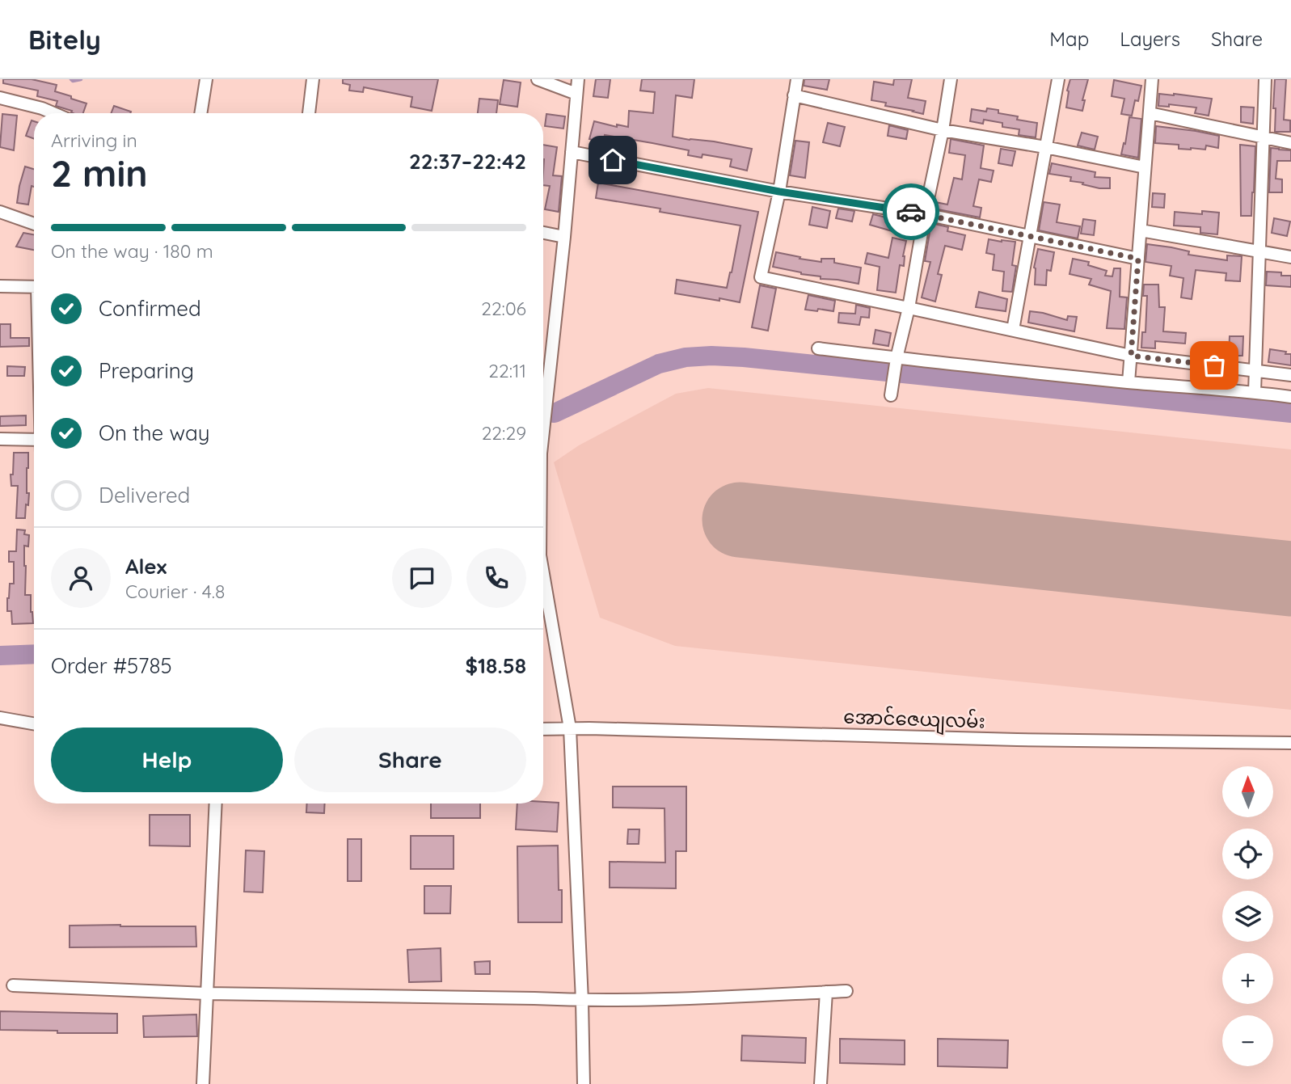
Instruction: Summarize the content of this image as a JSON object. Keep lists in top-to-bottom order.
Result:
{
  "streets": {
    "street": ["အောင်ဇေယျလမ်း"]
  },
  "north": "top",
  "page": {
    "header": "Bitely",
    "nav": ["Map", "Layers", "Share"],
    "heading": ["2 min", "Arriving in", "22:37–22:42"],
    "panel": [
      "Alex",
      "Courier · 4.8",
      "Order #5785",
      "$18.58"
    ],
    "bar": "On the way · 180 m",
    "list": [
      ["Confirmed", "22:06"],
      ["Preparing", "22:11"],
      ["On the way", "22:29"],
      "Delivered"
    ],
    "buttons": ["Help", "Share"],
    "map_buttons": ["+", "−"]
  }
}
